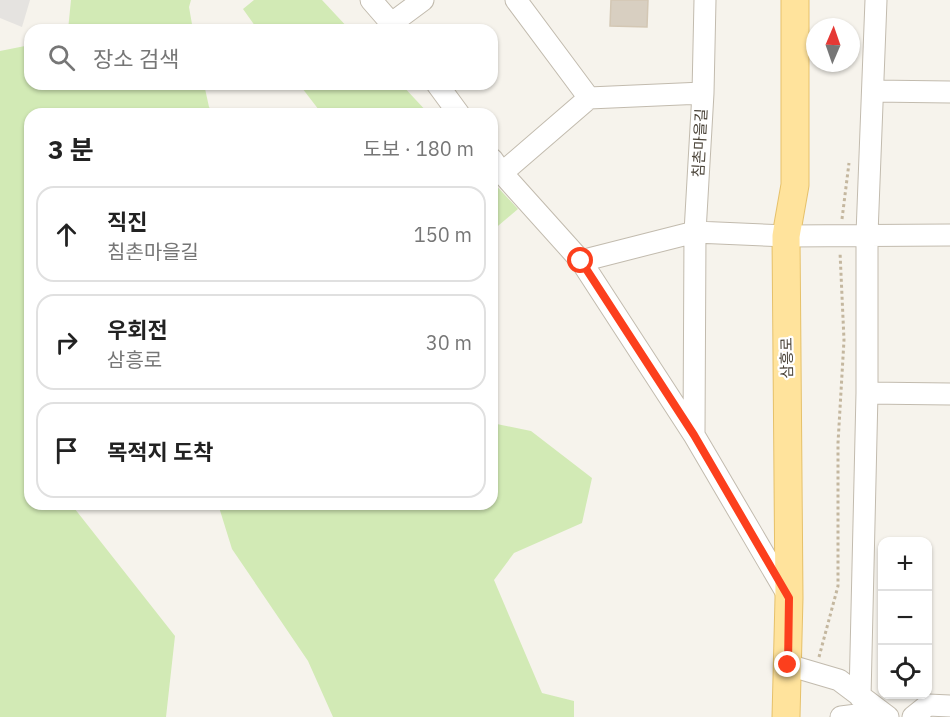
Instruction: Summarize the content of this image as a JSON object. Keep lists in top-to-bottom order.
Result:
{
  "streets": {
    "main road": ["삼흥로"],
    "street": ["침촌마을길"]
  },
  "north": "top",
  "page": {
    "search": "장소 검색",
    "heading": ["3 분", "도보 · 180 m"],
    "list": [
      ["직진", "침촌마을길", "150 m"],
      ["우회전", "삼흥로", "30 m"],
      "목적지 도착"
    ],
    "map_buttons": ["+", "−"]
  }
}
